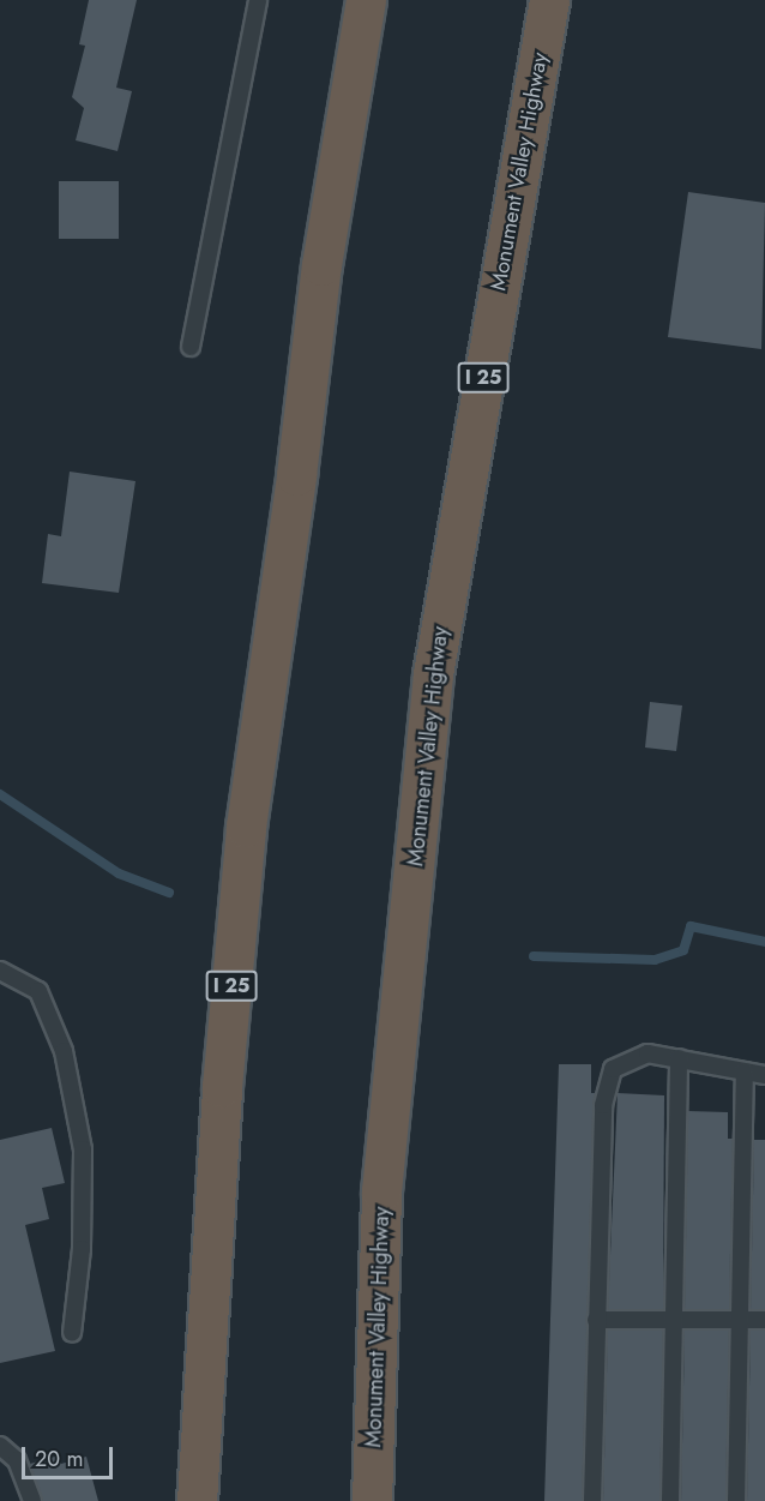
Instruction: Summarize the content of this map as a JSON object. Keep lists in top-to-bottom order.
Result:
{
  "streets": {
    "highway": ["Monument Valley Highway", "I 25"]
  },
  "scale_bar": "20 m"
}
